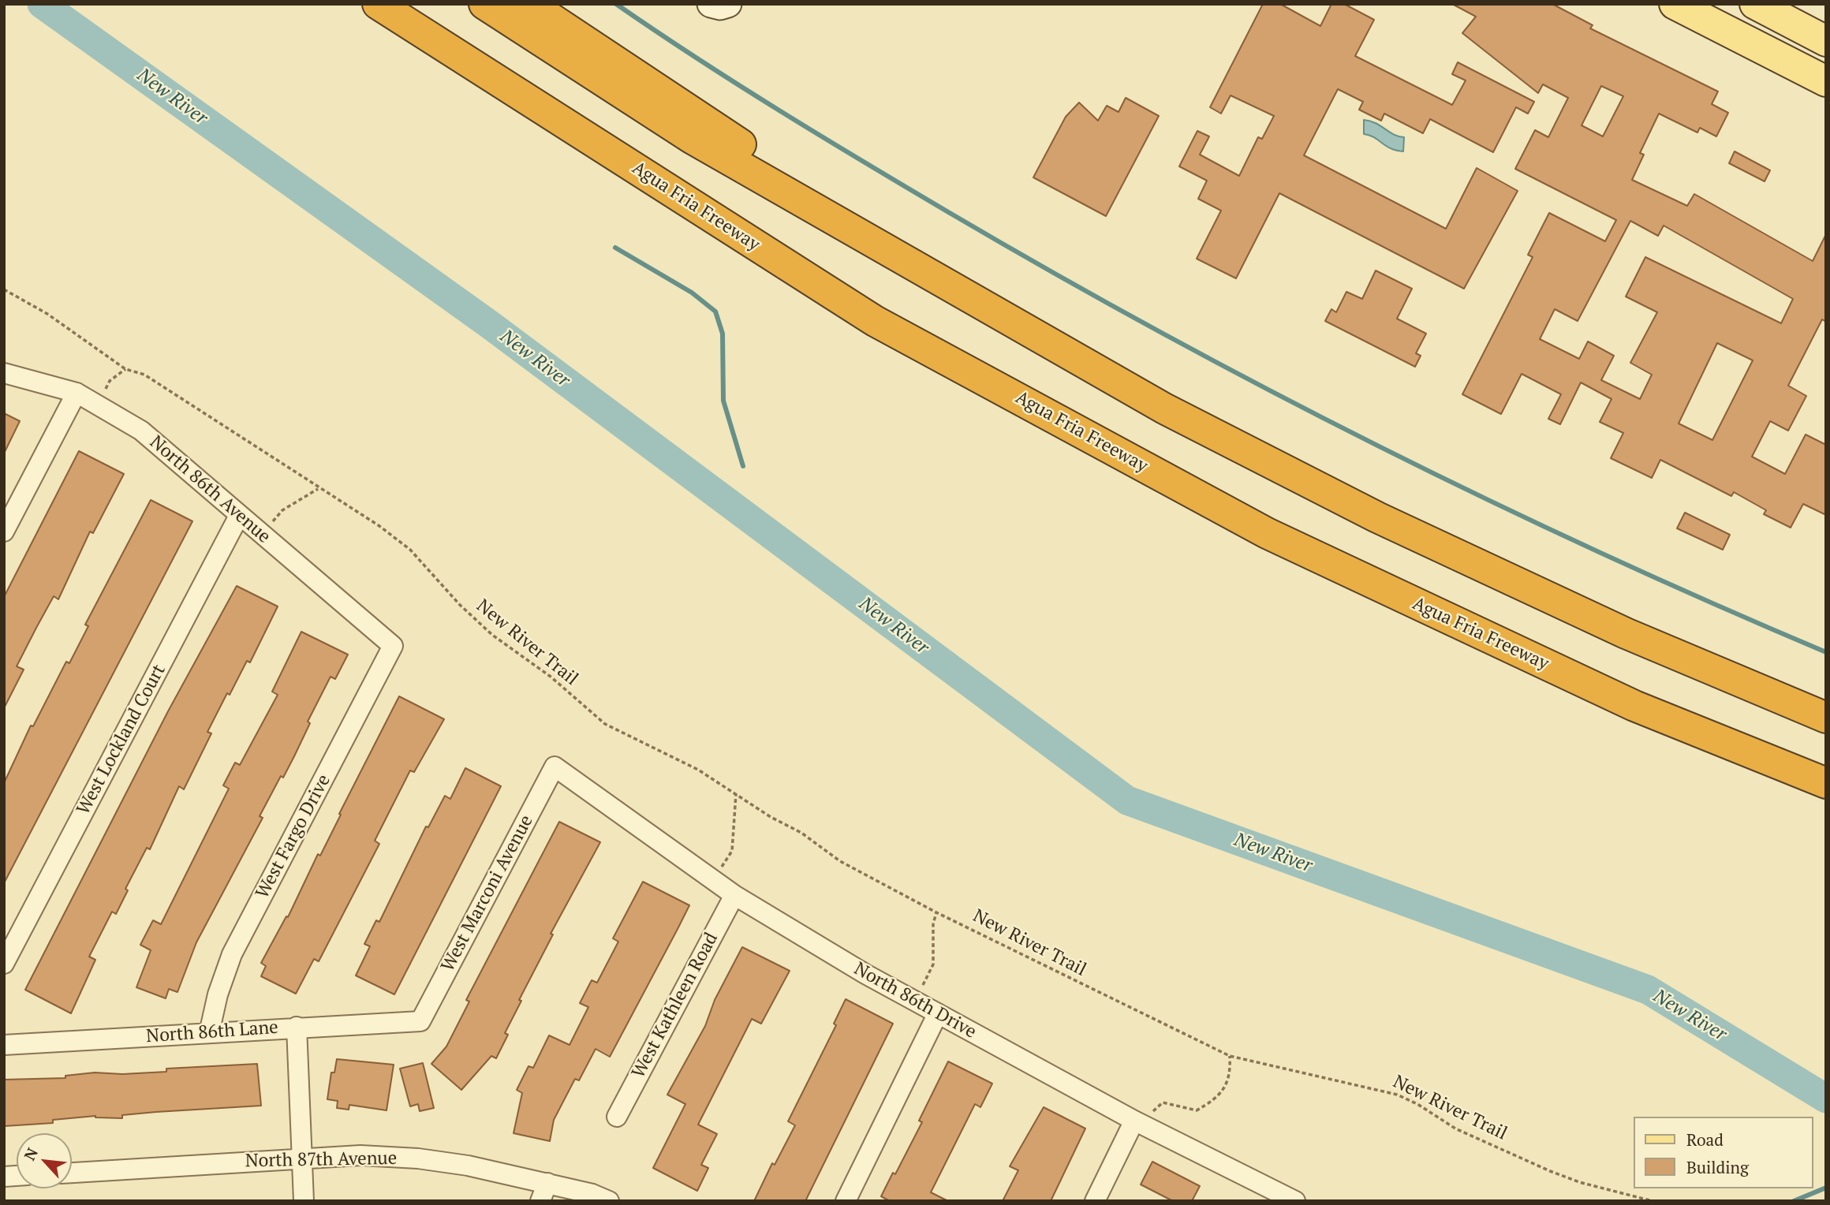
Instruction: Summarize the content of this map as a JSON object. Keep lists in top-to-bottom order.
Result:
{
  "streets": {
    "highway": ["Agua Fria Freeway"],
    "street": [
      "North 86th Avenue",
      "West Lockland Court",
      "West Fargo Drive",
      "West Marconi Avenue",
      "North 86th Drive",
      "West Kathleen Road",
      "North 86th Lane",
      "North 87th Avenue"
    ],
    "path": ["New River Trail"]
  },
  "crossings": [
    ["North 86th Avenue", "West Lockland Court"],
    ["North 86th Avenue", "West Fargo Drive"],
    ["West Fargo Drive", "North 86th Lane"],
    ["West Marconi Avenue", "North 86th Drive"],
    ["West Marconi Avenue", "North 86th Lane"],
    ["North 86th Drive", "West Kathleen Road"]
  ],
  "water": ["New River"],
  "legend": ["Road", "Building"],
  "north": "top left"
}
